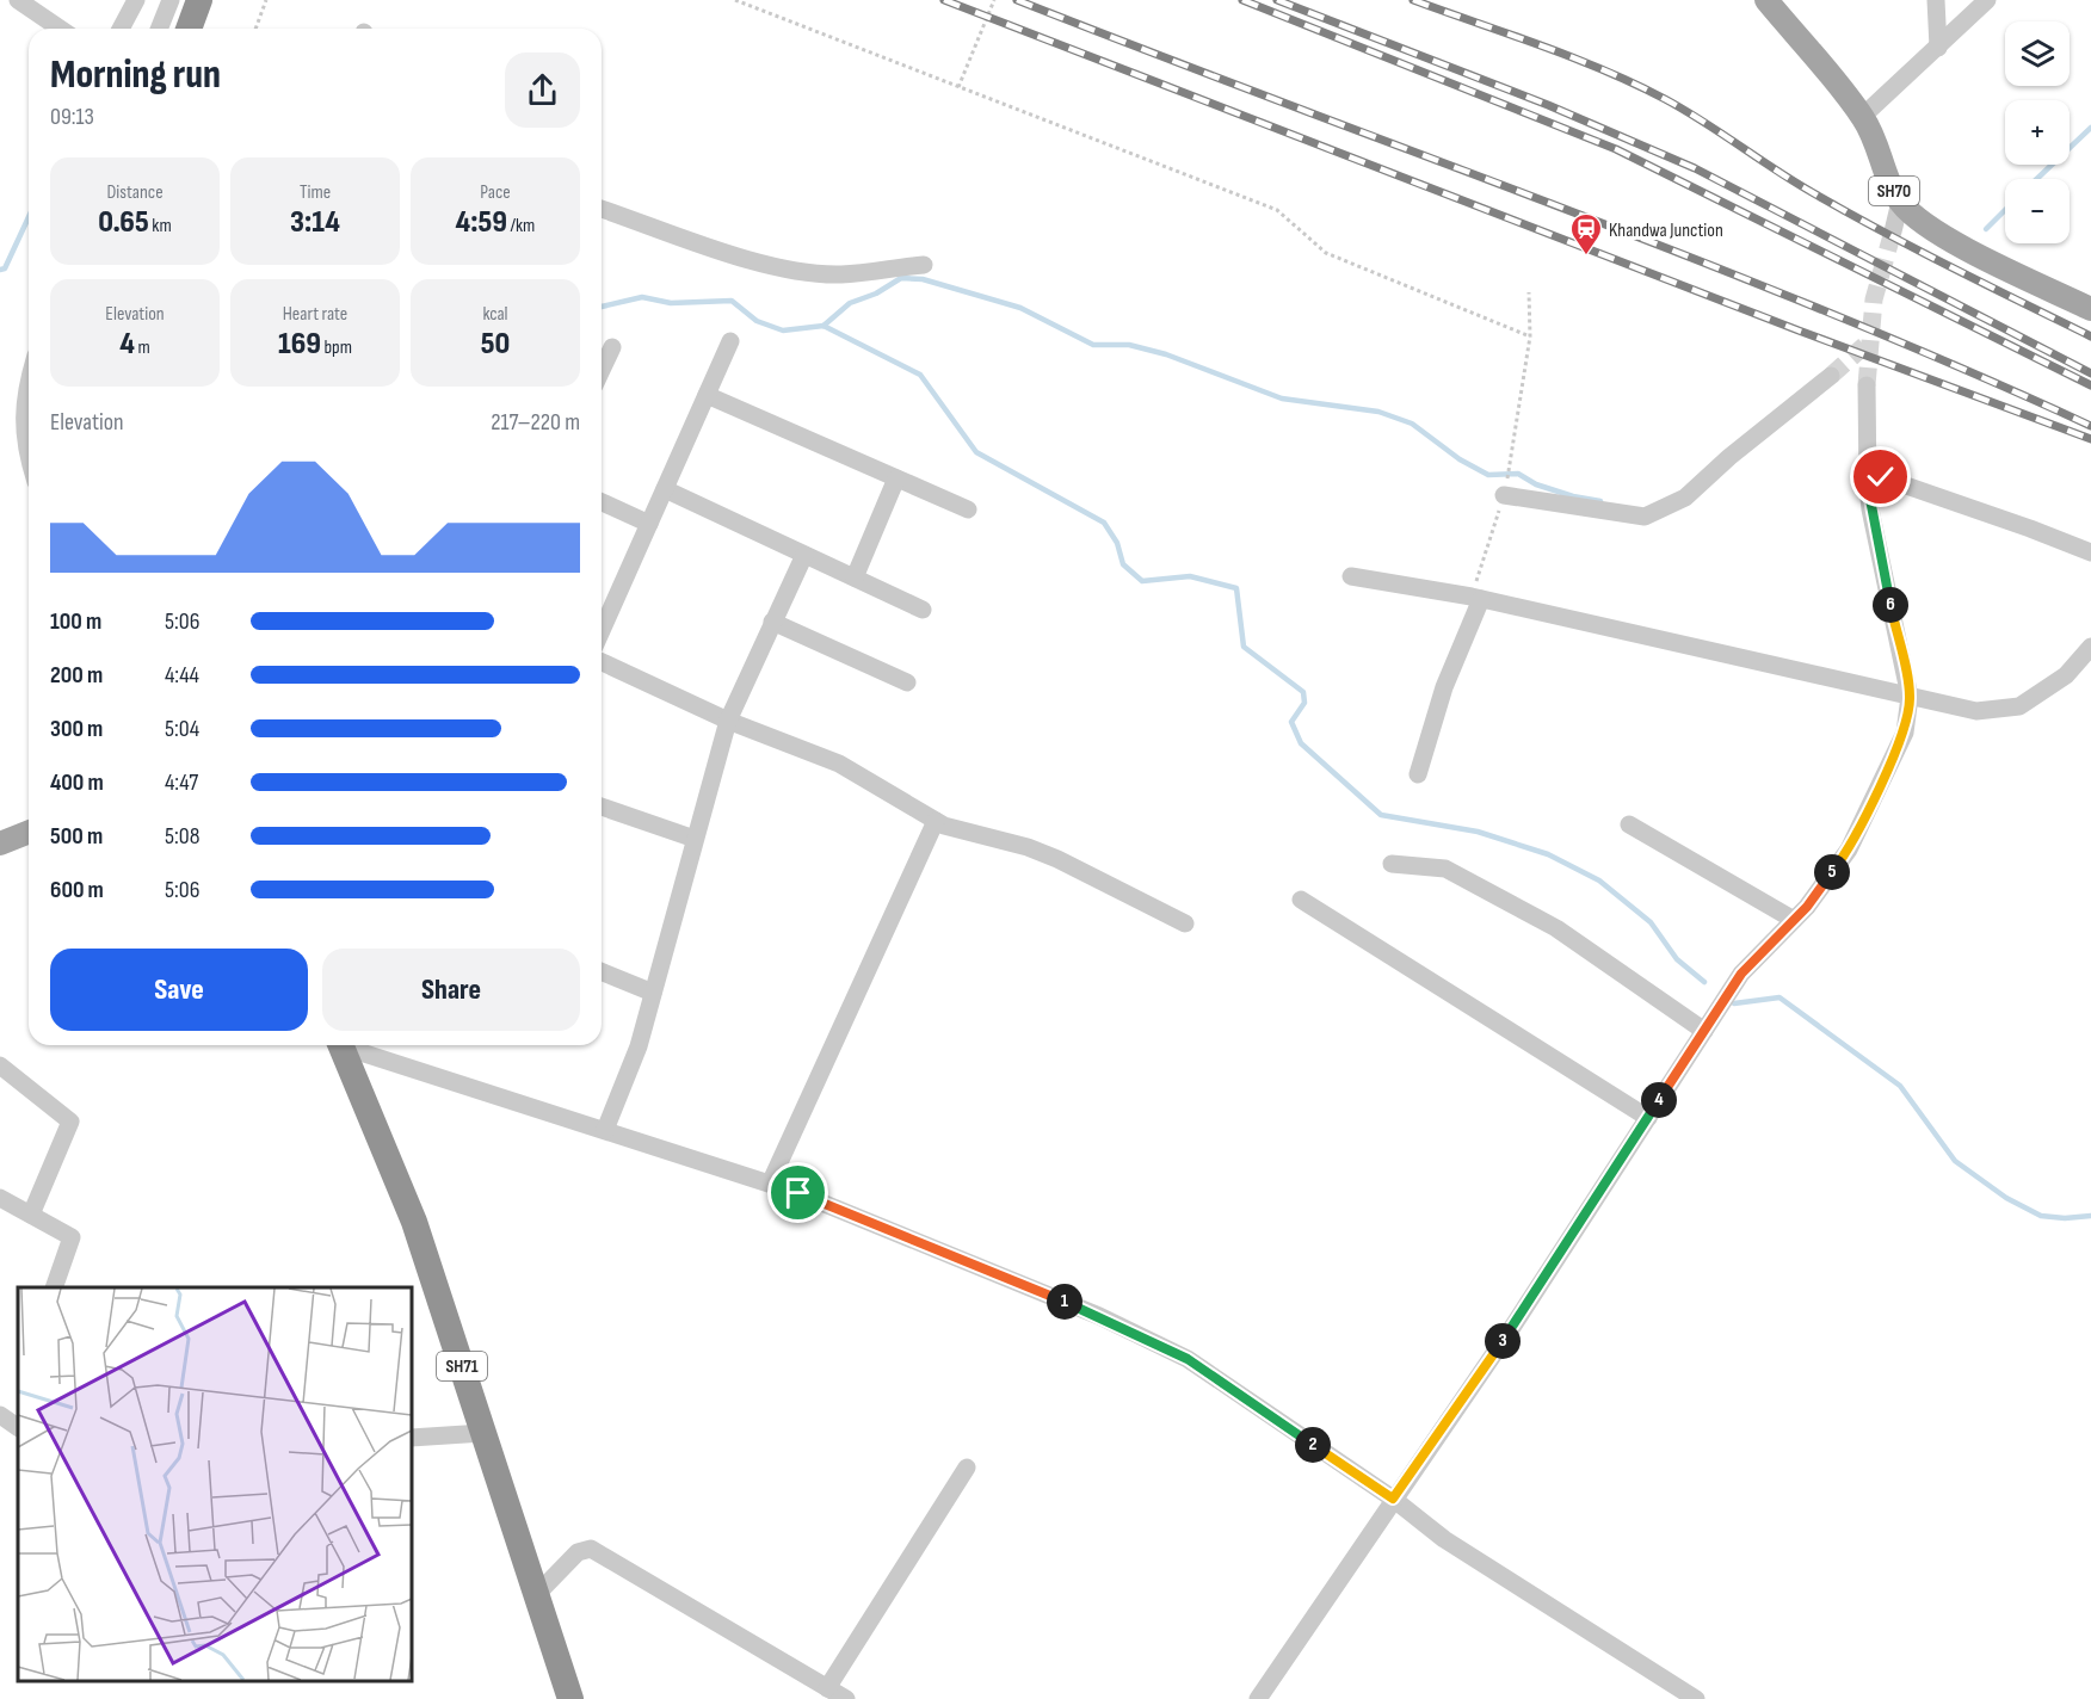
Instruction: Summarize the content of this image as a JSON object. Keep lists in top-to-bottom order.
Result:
{
  "streets": {
    "highway": ["SH71"],
    "main road": ["SH70"]
  },
  "places": {
    "station": ["Khandwa Junction"]
  },
  "page": {
    "map_buttons": ["+", "−"],
    "heading": ["Morning run", "09:13"],
    "stats": [
      ["Distance", "0.65 km"],
      ["Time", "3:14"],
      ["Pace", "4:59 /km"],
      ["Elevation", "4 m"],
      ["Heart rate", "169 bpm"],
      ["kcal", "50"]
    ],
    "chart": ["Elevation", "217–220 m"],
    "pins": [
      "6",
      "5",
      "4",
      "1",
      "3",
      "2"
    ],
    "list": [
      {
        "name": "100 m",
        "note": "5:06"
      },
      {
        "name": "200 m",
        "note": "4:44"
      },
      {
        "name": "300 m",
        "note": "5:04"
      },
      {
        "name": "400 m",
        "note": "4:47"
      },
      {
        "name": "500 m",
        "note": "5:08"
      },
      {
        "name": "600 m",
        "note": "5:06"
      }
    ],
    "buttons": ["Save", "Share"]
  }
}
